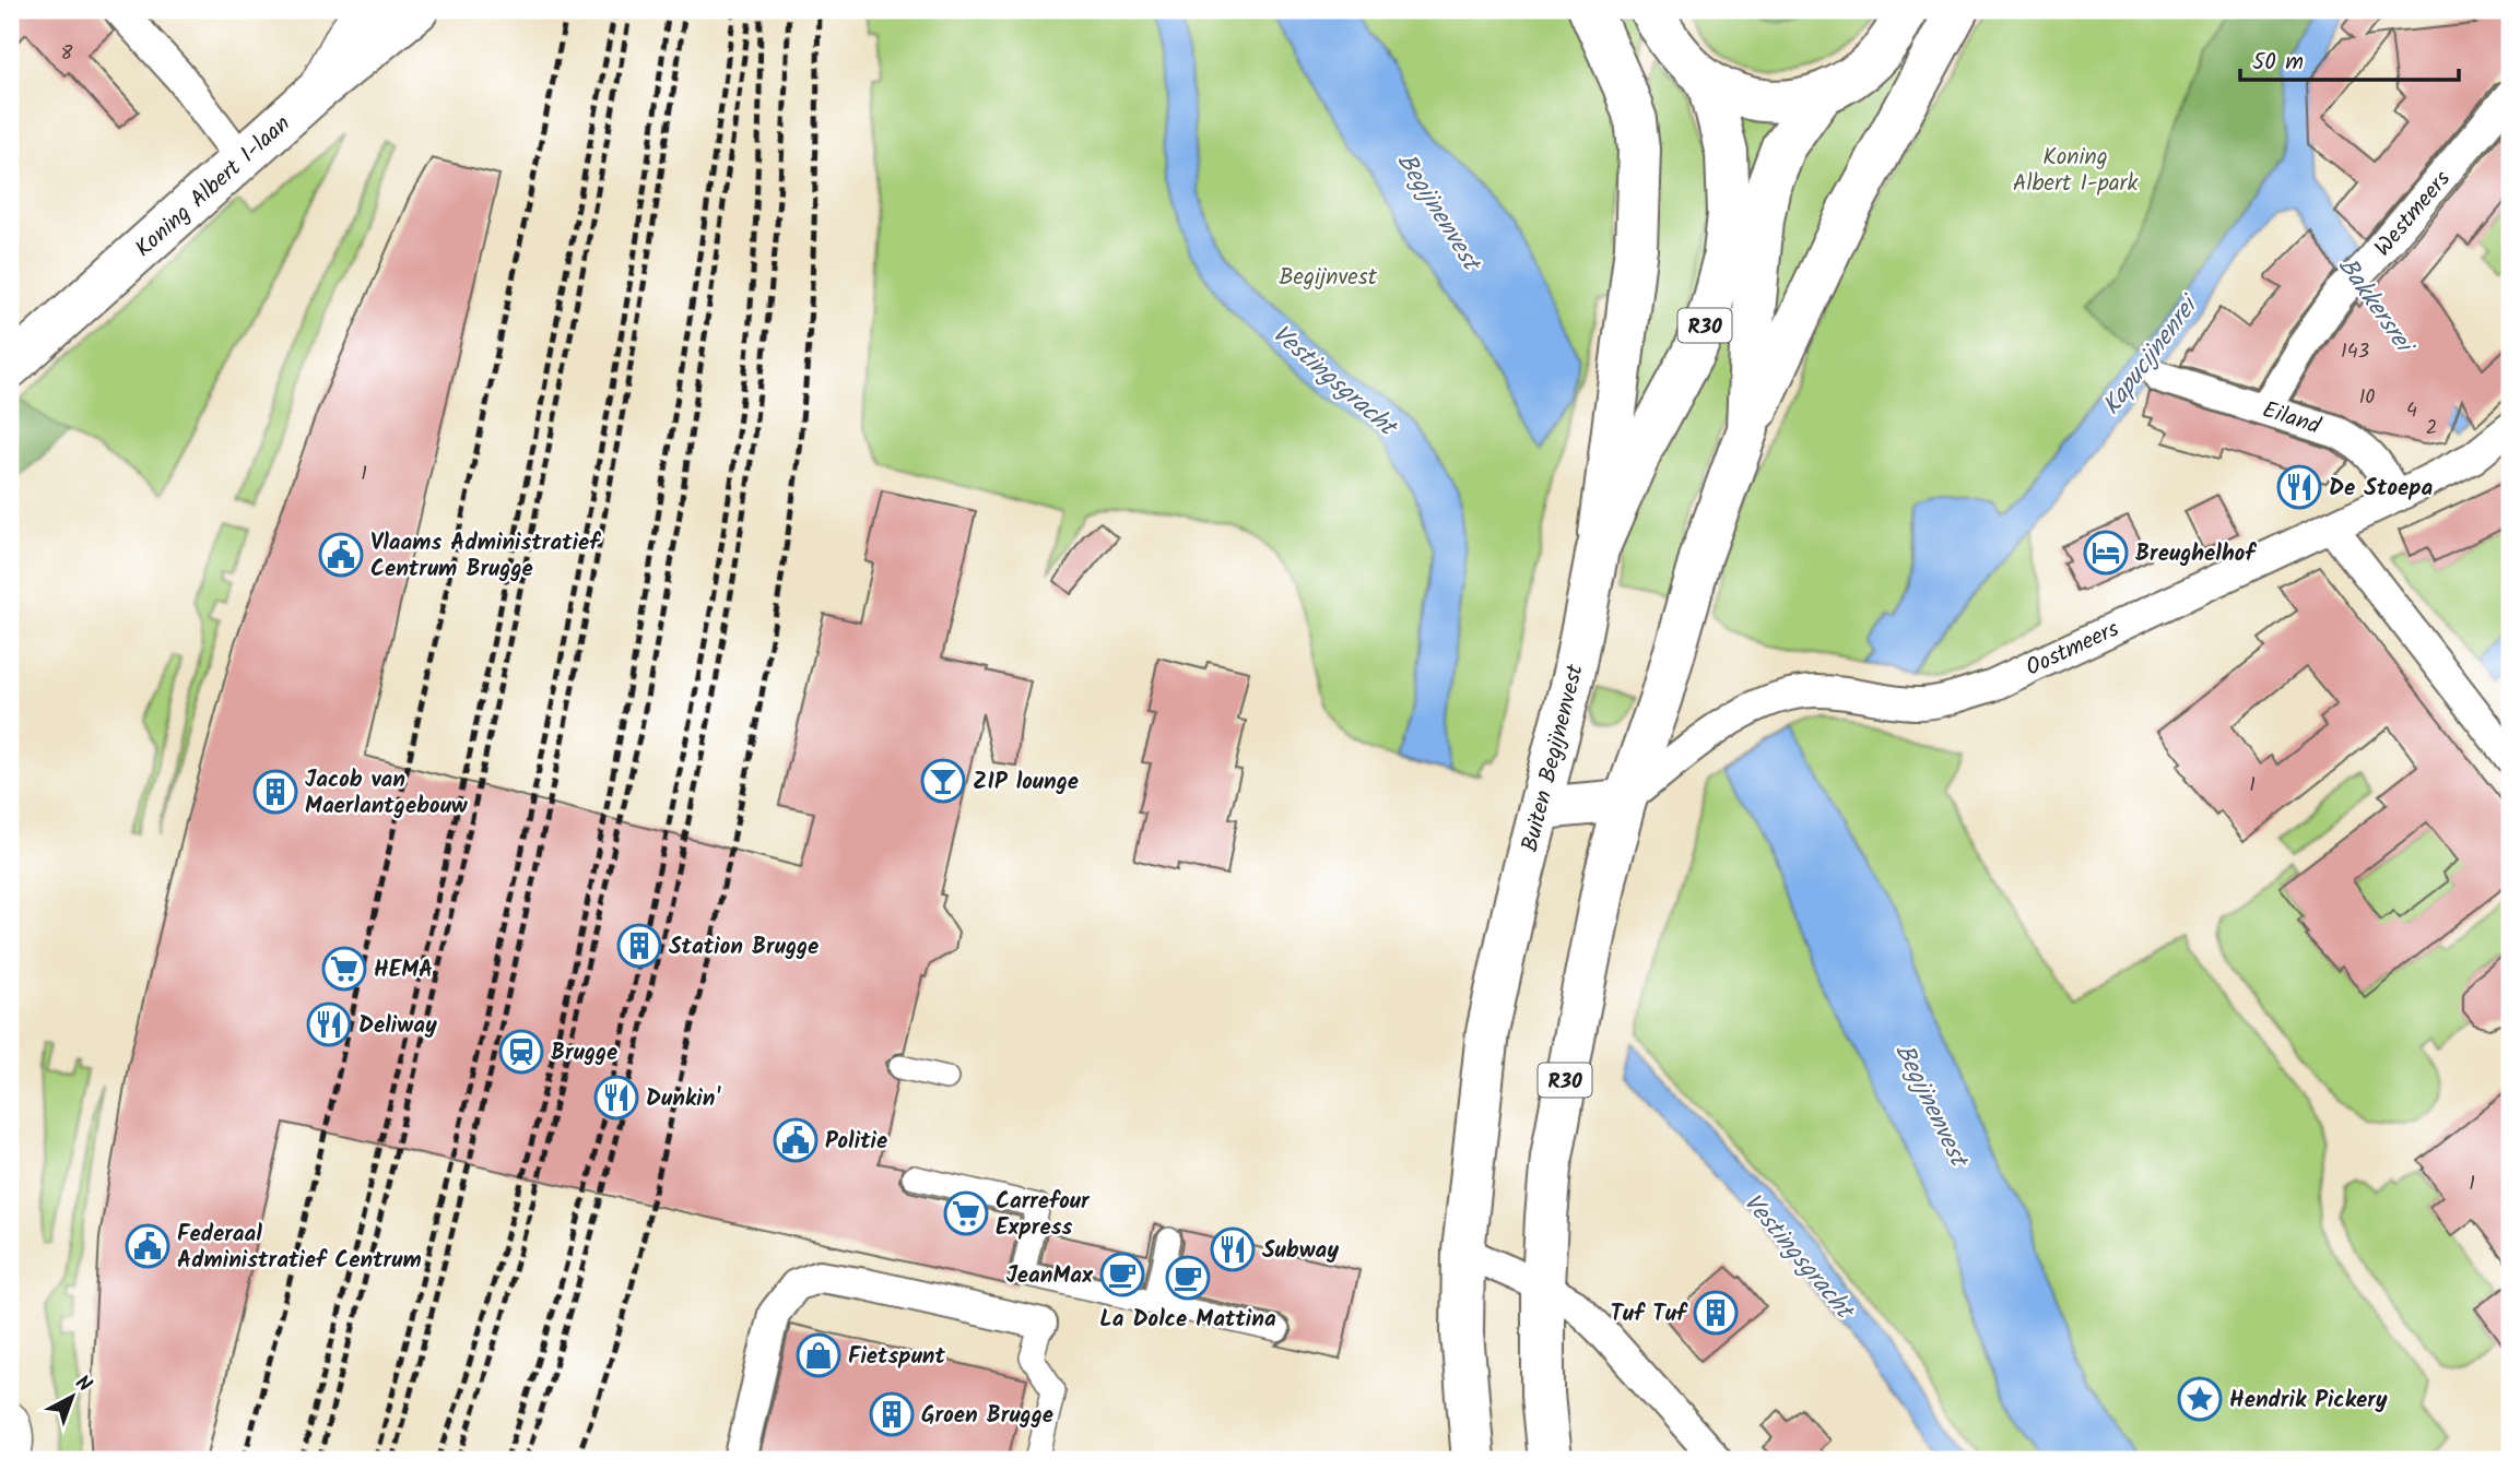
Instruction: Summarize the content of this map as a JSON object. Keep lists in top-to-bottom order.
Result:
{
  "streets": {
    "main road": ["Koning Albert I-laan", "R30", "Buiten Begijnenvest"],
    "street": ["Westmeers", "Eiland", "Oostmeers"]
  },
  "crossings": [
    ["Westmeers", "Eiland"],
    ["R30", "Oostmeers"],
    ["R30", "Buiten Begijnenvest"],
    ["Eiland", "Oostmeers"]
  ],
  "water": [
    "Begijnenvest",
    "Bakkersrei",
    "Kapucijnenrei",
    "Vestingsgracht"
  ],
  "parks": ["Koning Albert I-park", "Begijnvest"],
  "places": {
    "restaurant": [
      "De Stoepa",
      "Deliway",
      "Dunkin'",
      "Subway"
    ],
    "hotel": ["Breughelhof"],
    "public building": ["Vlaams Administratief Centrum Brugge", "Politie", "Federaal Administratief Centrum"],
    "bar": ["ZIP lounge"],
    "building": [
      "Jacob van Maerlantgebouw",
      "Station Brugge",
      "Tuf Tuf",
      "Groen Brugge"
    ],
    "supermarket": ["HEMA", "Carrefour Express"],
    "station": ["Brugge"],
    "cafe": ["JeanMax", "La Dolce Mattina"],
    "shop": ["Fietspunt"],
    "place": ["Hendrik Pickery"]
  },
  "house_numbers": [
    "8",
    "143",
    "10",
    "4",
    "2",
    "1",
    "1",
    "1"
  ],
  "scale_bar": "50 m",
  "north": "top right"
}
